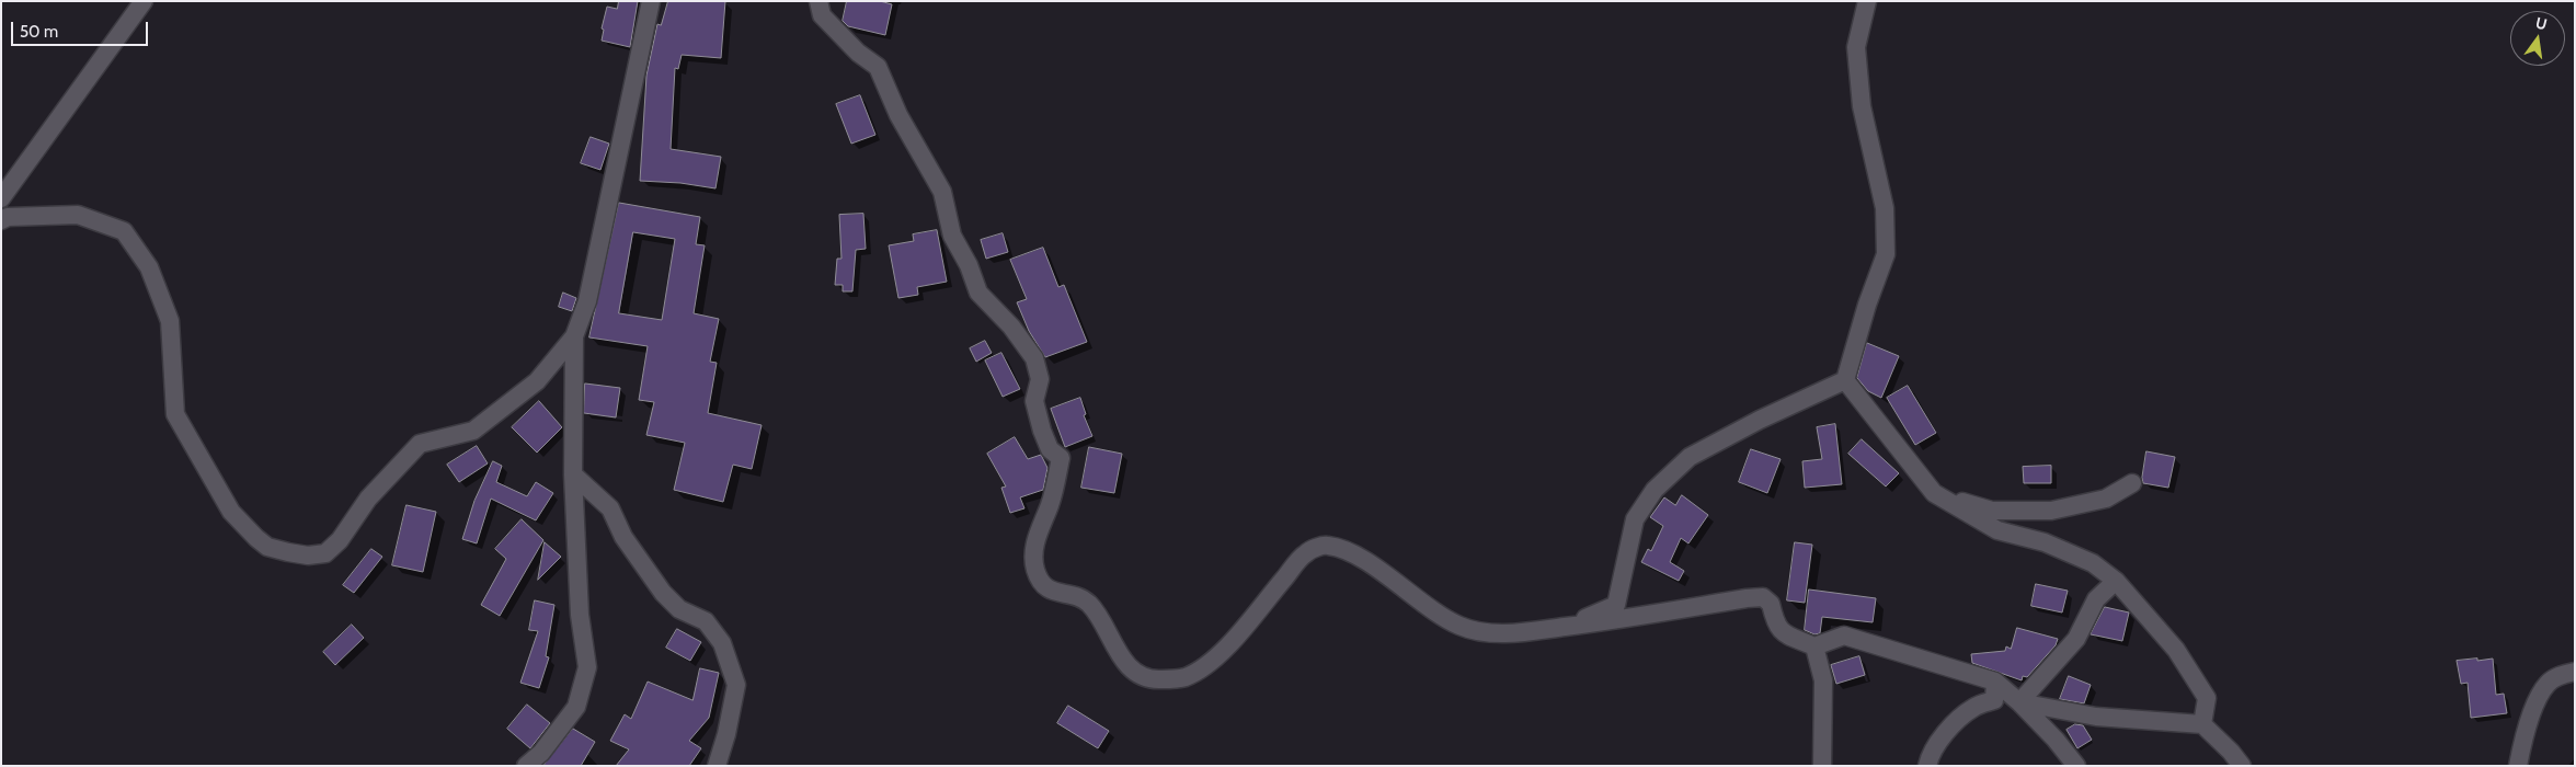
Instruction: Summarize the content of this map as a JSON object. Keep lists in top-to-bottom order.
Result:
{
  "scale_bar": "50 m",
  "north": "top"
}
